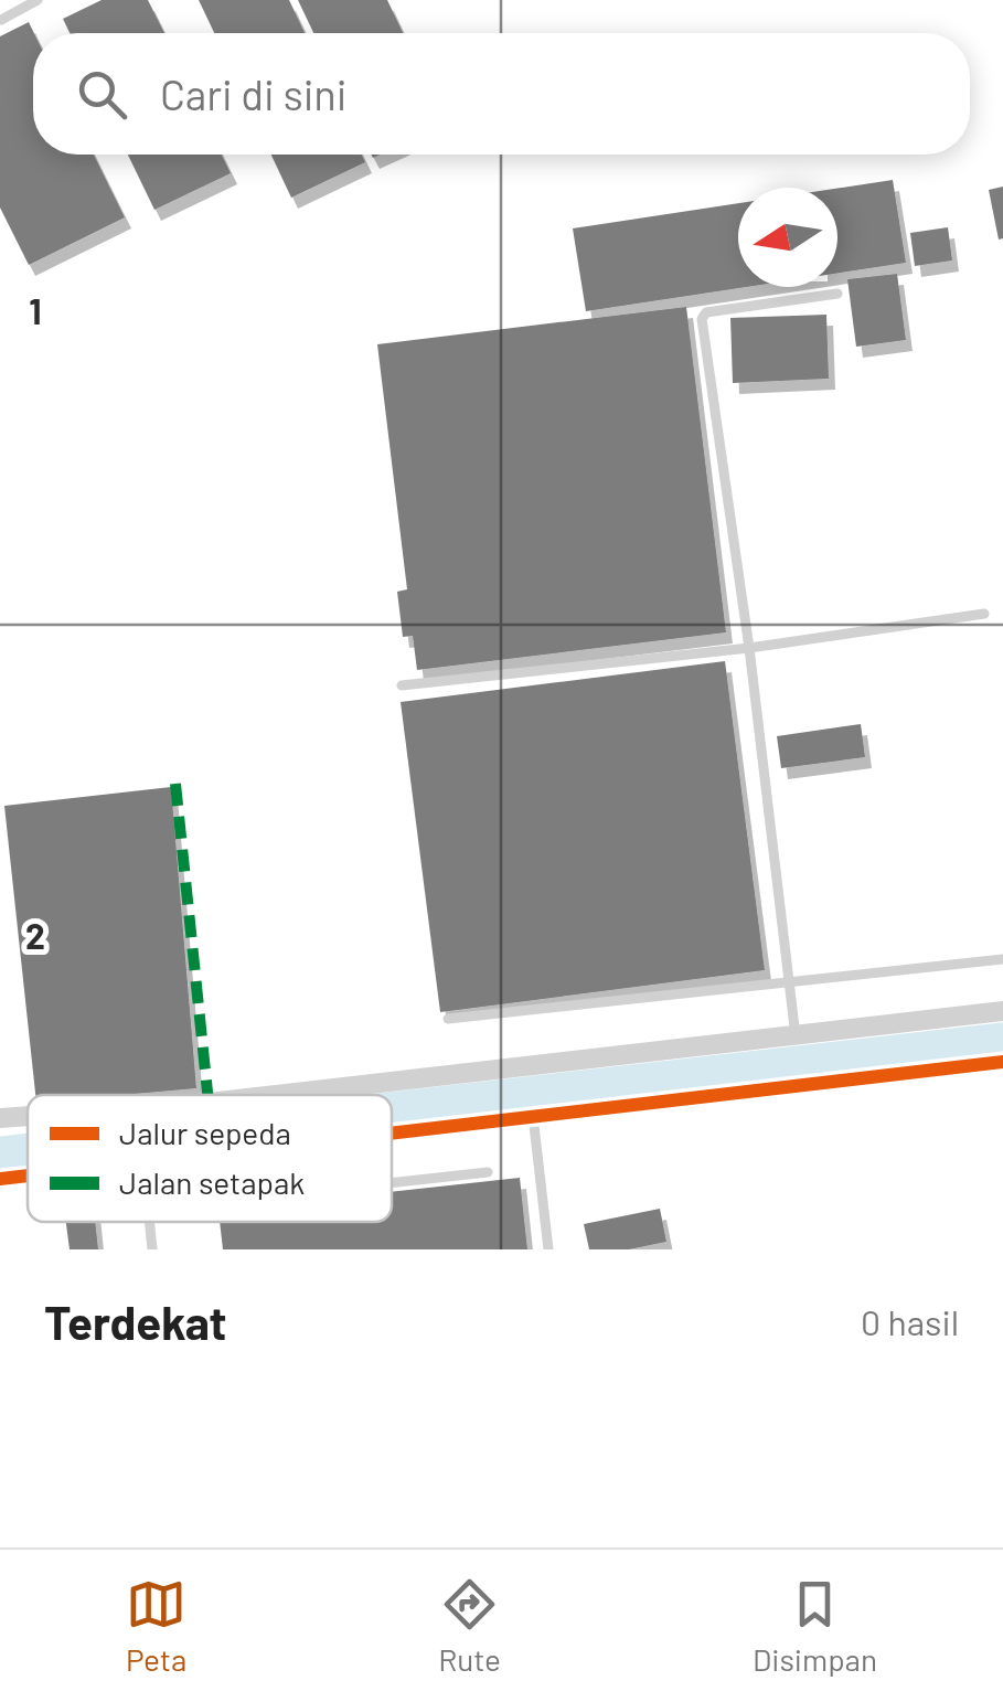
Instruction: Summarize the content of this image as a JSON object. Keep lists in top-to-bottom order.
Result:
{
  "legend": ["Jalur sepeda", "Jalan setapak"],
  "north": "left",
  "page": {
    "search": "Cari di sini",
    "heading": ["Terdekat", "0 hasil"],
    "nav": ["Peta", "Rute", "Disimpan"]
  },
  "grid": {
    "rows": ["1", "2"]
  }
}
